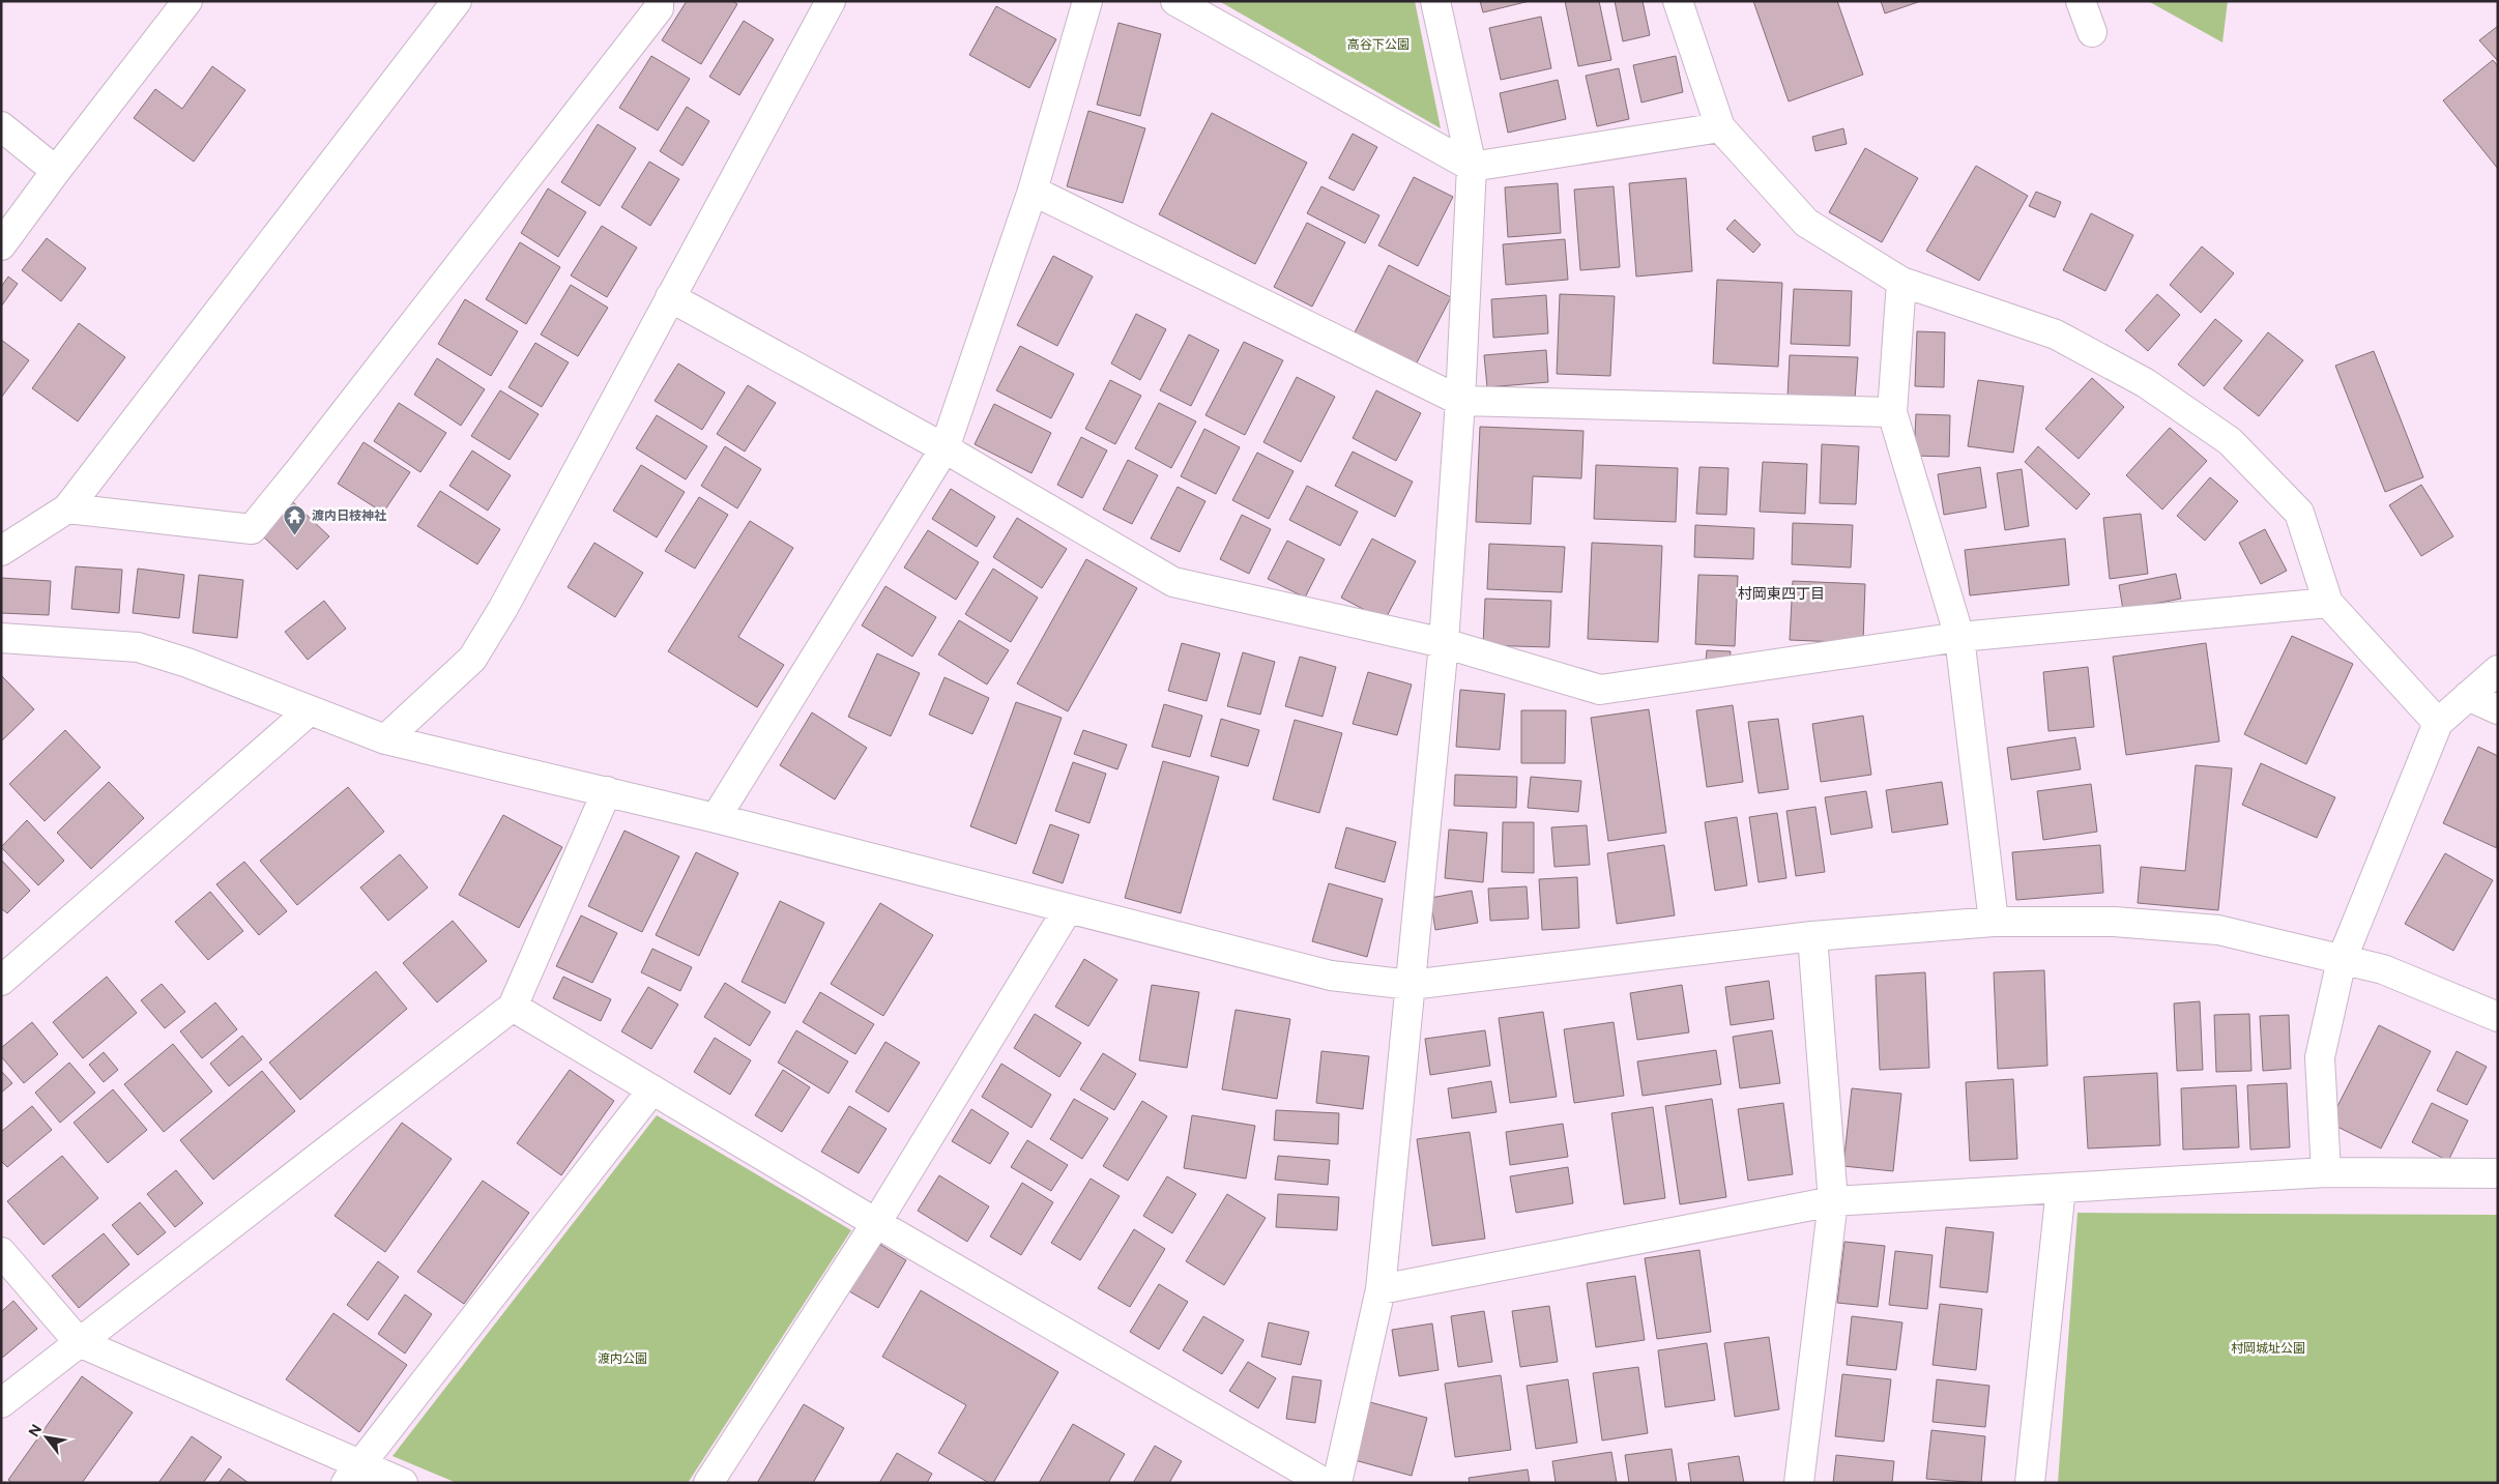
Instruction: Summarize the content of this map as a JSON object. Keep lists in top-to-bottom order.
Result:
{
  "districts": ["村岡東四丁目"],
  "parks": ["高谷下公園", "村岡城址公園", "渡内公園"],
  "places": {
    "temple": ["渡内日枝神社"]
  },
  "north": "top left"
}
